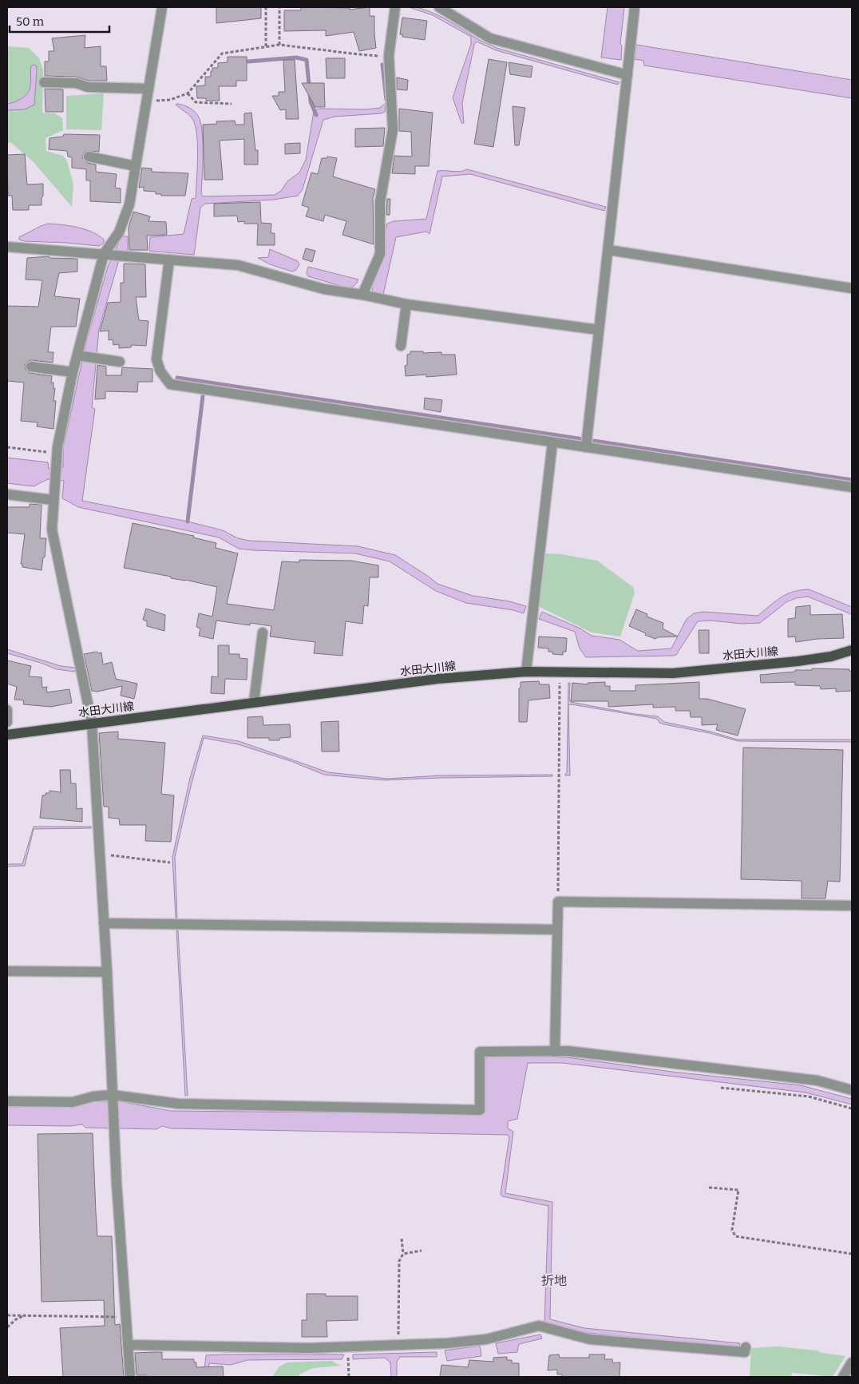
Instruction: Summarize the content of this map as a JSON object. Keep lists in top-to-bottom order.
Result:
{
  "streets": {
    "main road": ["水田大川線"]
  },
  "districts": ["折地"],
  "scale_bar": "50 m"
}
